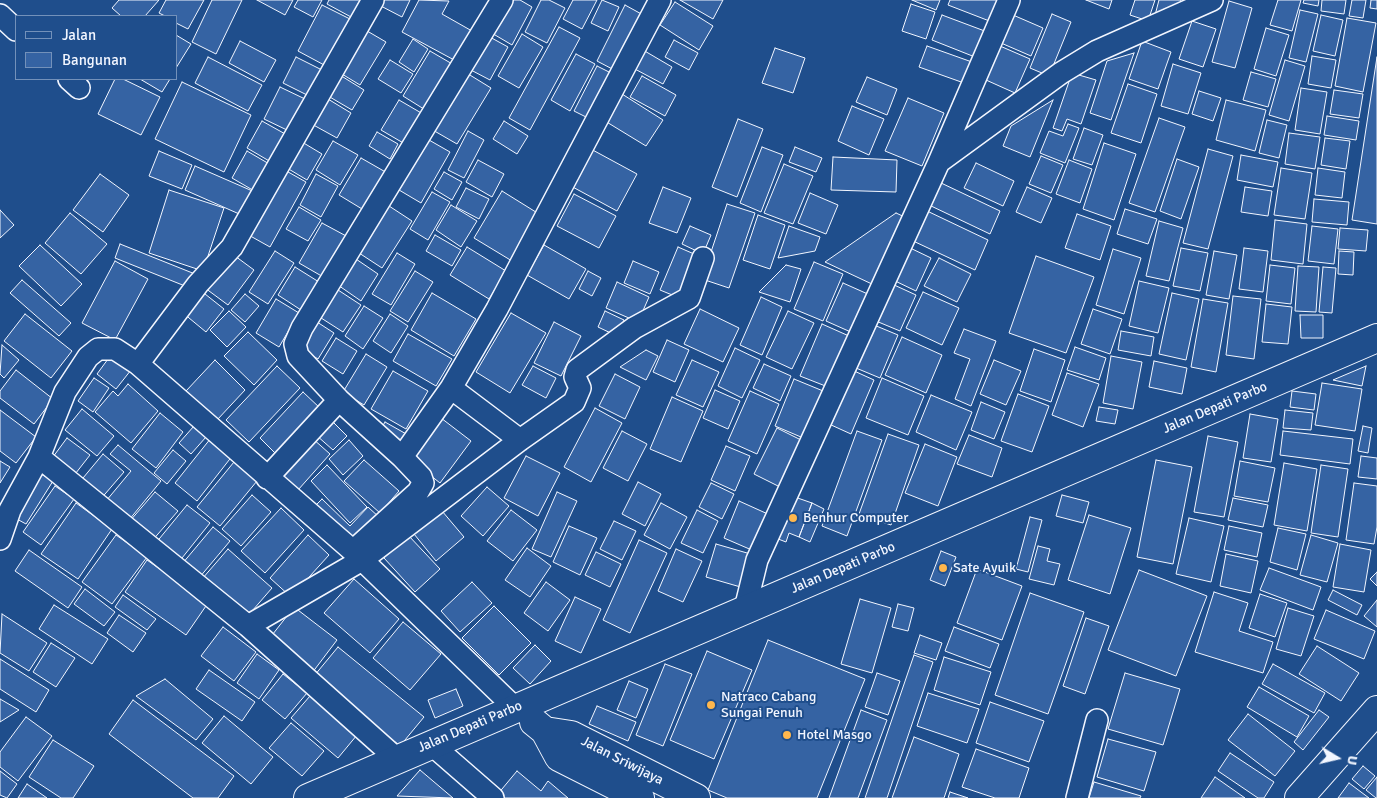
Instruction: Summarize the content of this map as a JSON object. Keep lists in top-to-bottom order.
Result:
{
  "streets": {
    "main road": ["Jalan Depati Parbo", "Jalan Sriwijaya"]
  },
  "crossings": [
    ["Jalan Depati Parbo", "Jalan Sriwijaya"]
  ],
  "places": [
    "Benhur Computer",
    "Sate Ayuik",
    "Natraco Cabang Sungai Penuh",
    "Hotel Masgo"
  ],
  "legend": ["Jalan", "Bangunan"],
  "north": "right"
}
